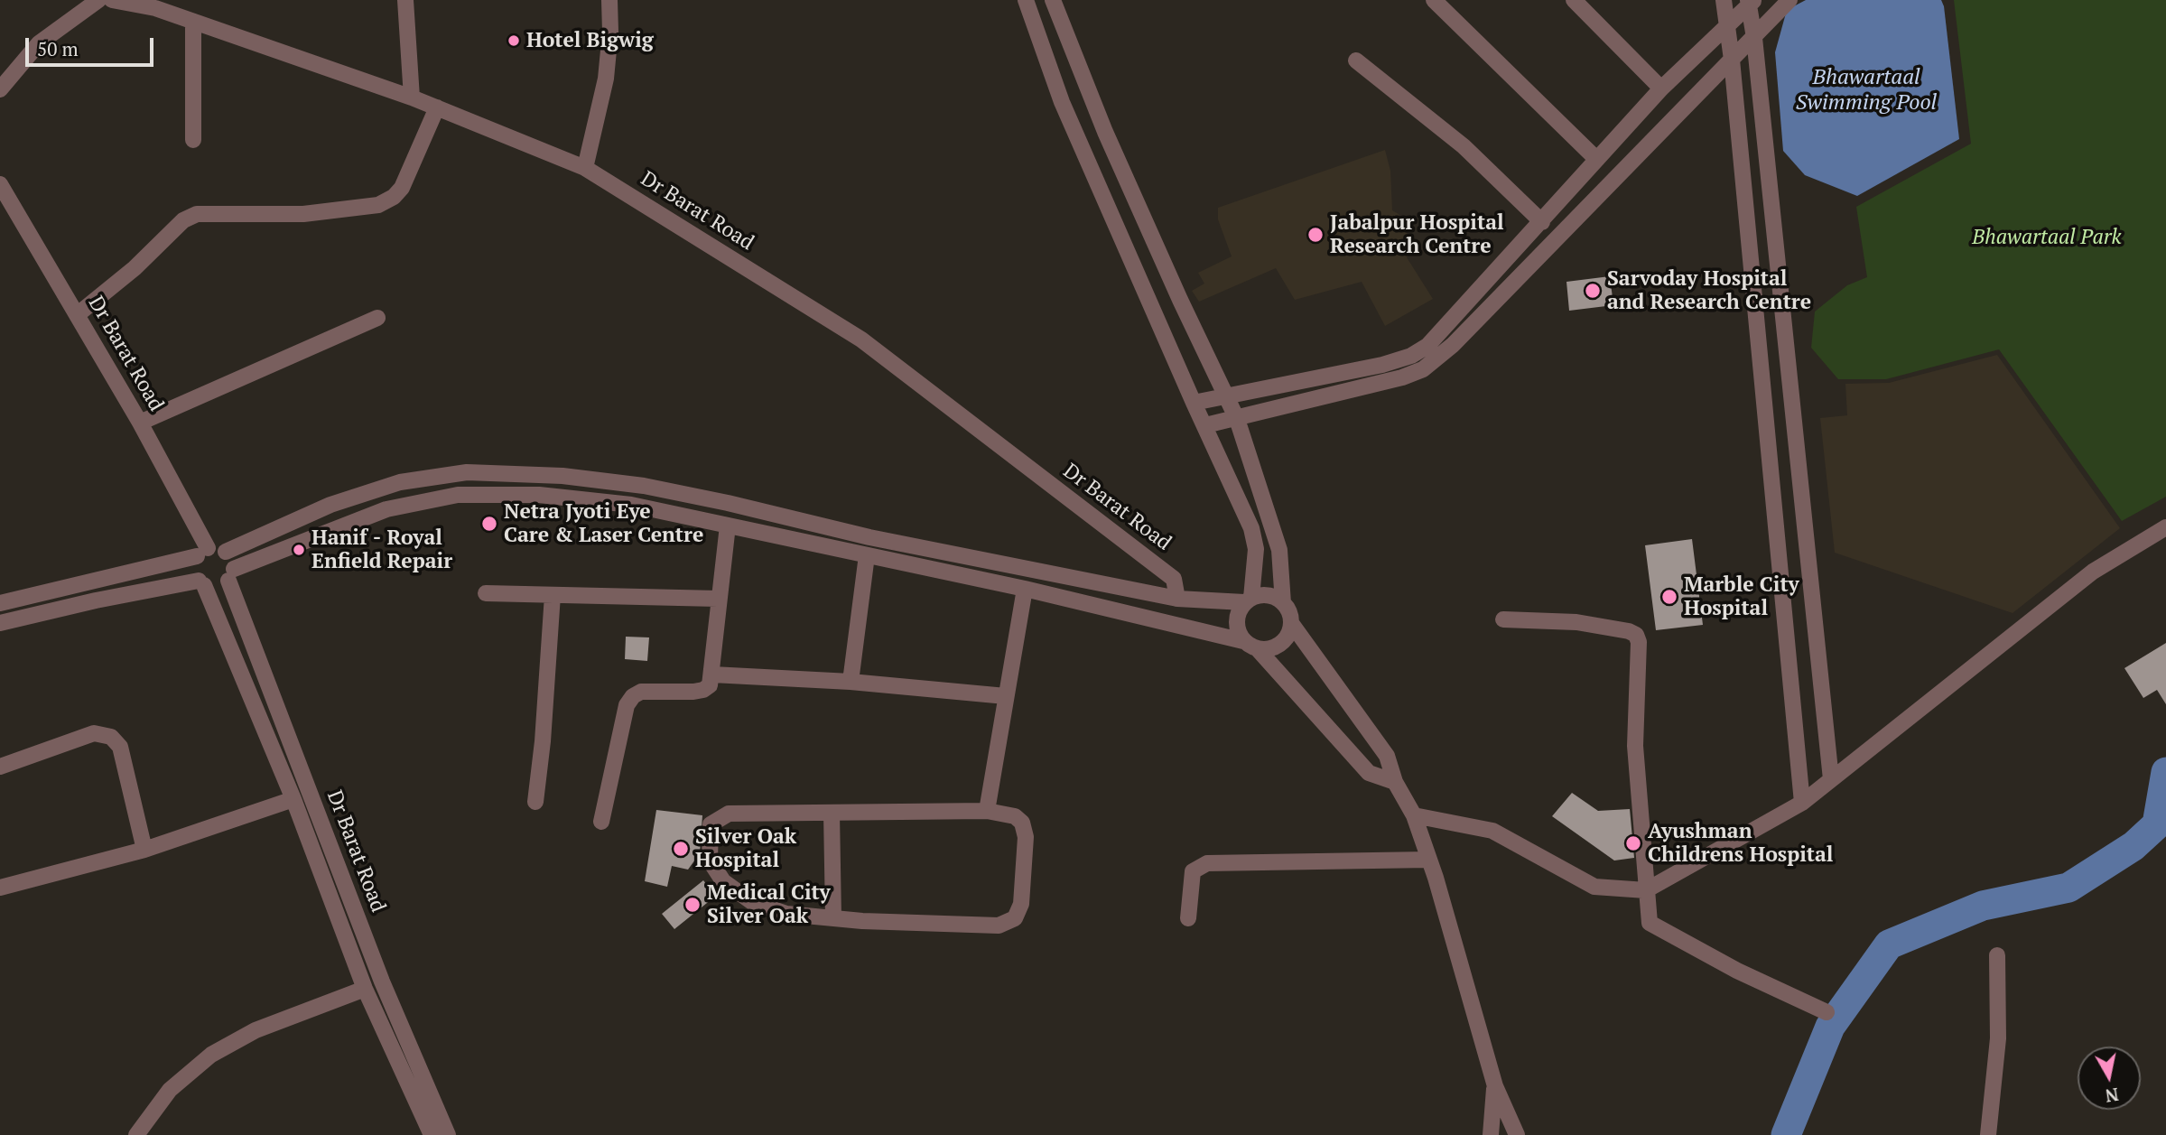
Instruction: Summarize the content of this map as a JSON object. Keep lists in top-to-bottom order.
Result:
{
  "streets": {
    "street": ["Dr Barat Road"]
  },
  "water": ["Bhawartaal Swimming Pool"],
  "parks": ["Bhawartaal Park"],
  "places": [
    "Hotel Bigwig",
    "Jabalpur Hospital Research Centre",
    "Sarvoday Hospital and Research Centre",
    "Netra Jyoti Eye Care & Laser Centre",
    "Hanif - Royal Enfield Repair",
    "Marble City Hospital",
    "Ayushman Childrens Hospital",
    "Silver Oak Hospital",
    "Medical City Silver Oak"
  ],
  "scale_bar": "50 m",
  "north": "bottom"
}
